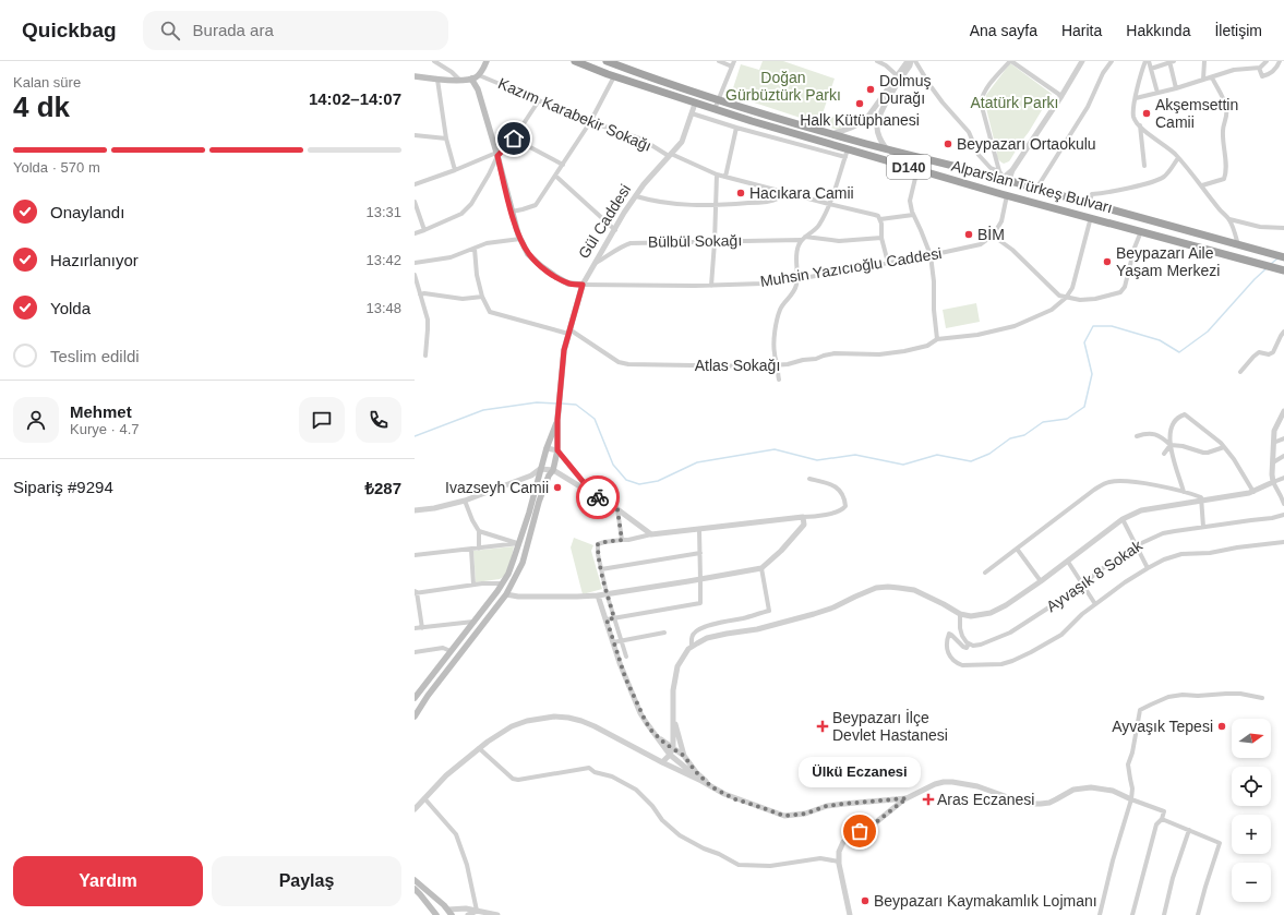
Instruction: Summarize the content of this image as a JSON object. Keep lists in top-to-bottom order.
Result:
{
  "streets": {
    "highway": ["D140", "Alparslan Türkeş Bulvarı"],
    "main road": ["Gül Caddesi"],
    "street": [
      "Kazım Karabekir Sokağı",
      "Bülbül Sokağı",
      "Muhsin Yazıcıoğlu Caddesi",
      "Atlas Sokağı",
      "Ayvaşık 8 Sokak"
    ]
  },
  "crossings": [
    ["Kazım Karabekir Sokağı", "Gül Caddesi"],
    ["Alparslan Türkeş Bulvarı", "Gül Caddesi"],
    ["Gül Caddesi", "Bülbül Sokağı"],
    ["Gül Caddesi", "Muhsin Yazıcıoğlu Caddesi"],
    ["Gül Caddesi", "Atlas Sokağı"]
  ],
  "parks": ["Doğan Gürbüztürk Parkı", "Atatürk Parkı"],
  "places": {
    "other": [
      "Dolmuş Durağı",
      "Halk Kütüphanesi",
      "Akşemsettin Camii",
      "Beypazarı Ortaokulu",
      "Hacıkara Camii",
      "BİM",
      "Beypazarı Aile Yaşam Merkezi",
      "Ivazseyh Camii",
      "Ayvaşık Tepesi",
      "Ülkü Eczanesi",
      "Beypazarı Kaymakamlık Lojmanı"
    ],
    "health": ["Beypazarı İlçe Devlet Hastanesi", "Aras Eczanesi"]
  },
  "north": "right",
  "page": {
    "header": "Quickbag",
    "search": "Burada ara",
    "nav": [
      "Ana sayfa",
      "Harita",
      "Hakkında",
      "İletişim"
    ],
    "heading": ["4 dk", "Kalan süre", "14:02–14:07"],
    "panel": [
      "Mehmet",
      "Kurye · 4.7",
      "Sipariş #9294",
      "₺287"
    ],
    "bar": "Yolda · 570 m",
    "list": [
      ["Onaylandı", "13:31"],
      ["Hazırlanıyor", "13:42"],
      ["Yolda", "13:48"],
      "Teslim edildi"
    ],
    "map_buttons": ["+", "−"],
    "bubble": "Ülkü Eczanesi",
    "buttons": ["Yardım", "Paylaş"]
  }
}
